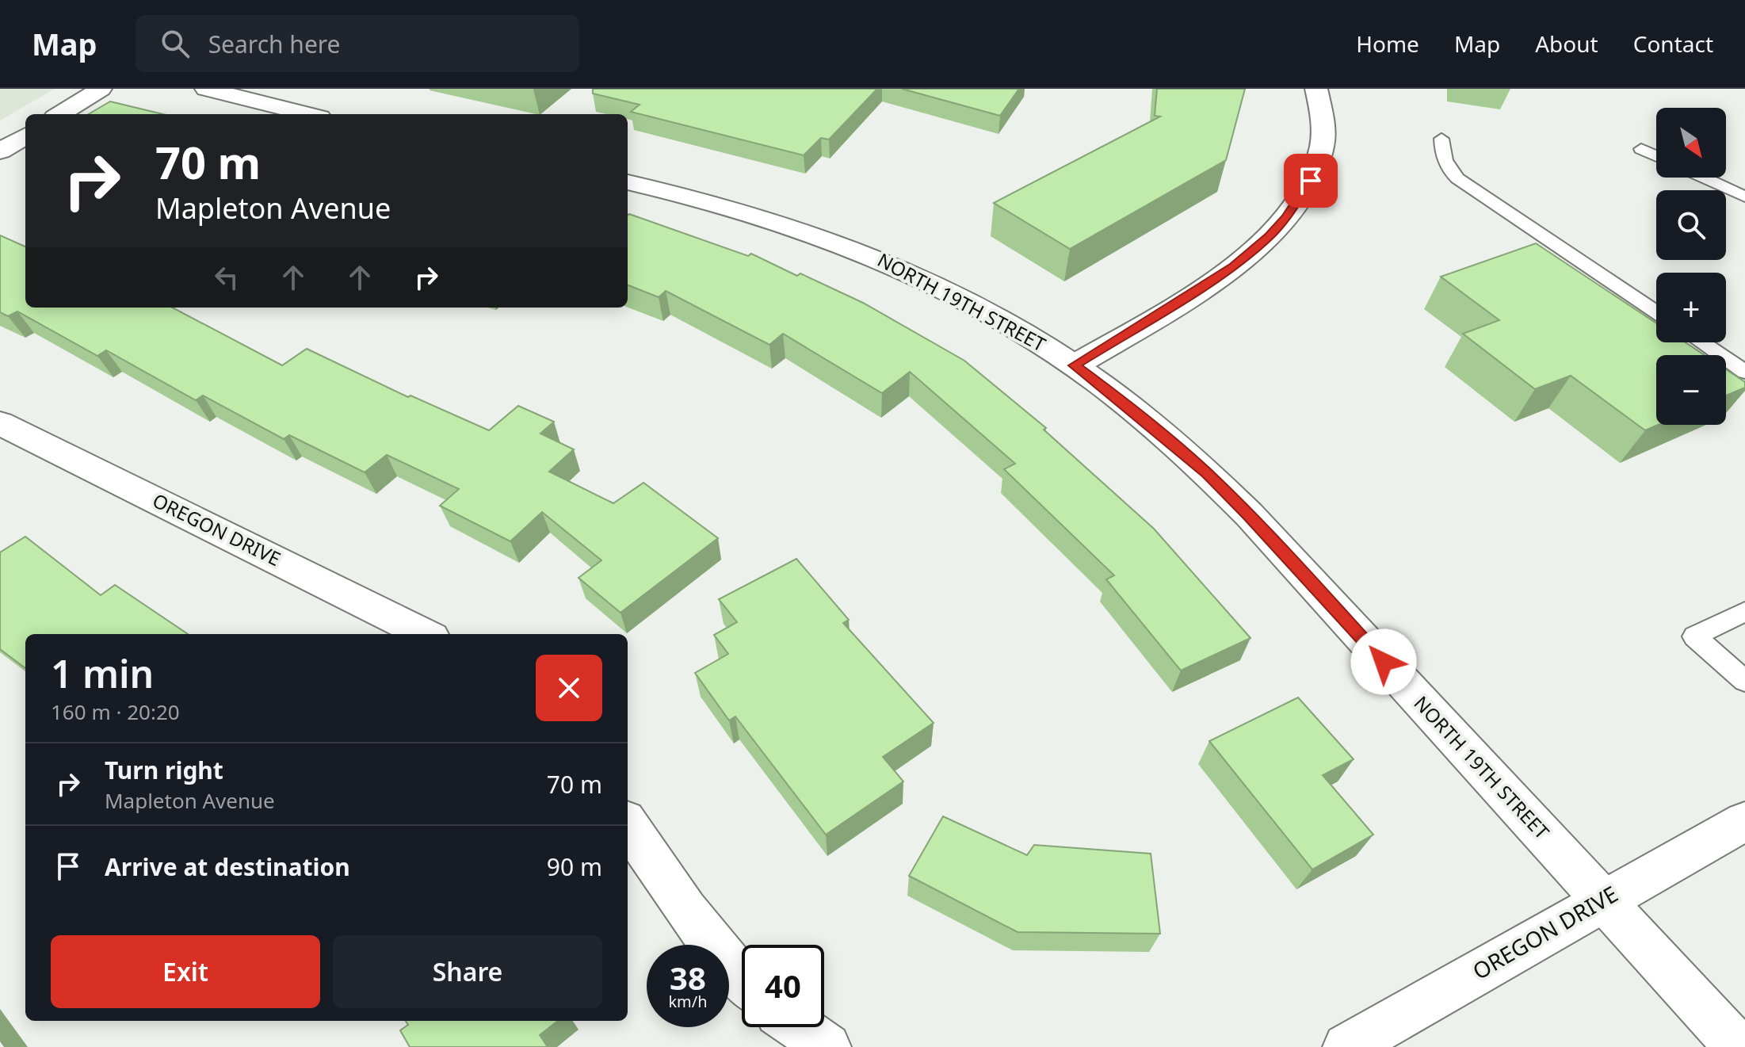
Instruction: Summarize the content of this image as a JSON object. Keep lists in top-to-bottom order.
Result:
{
  "streets": {
    "street": ["NORTH 19TH STREET", "OREGON DRIVE"]
  },
  "crossings": [
    ["NORTH 19TH STREET", "OREGON DRIVE"]
  ],
  "north": "bottom right",
  "page": {
    "header": "Map",
    "search": "Search here",
    "nav": [
      "Home",
      "Map",
      "About",
      "Contact"
    ],
    "map_buttons": ["+", "−"],
    "turn": ["70 m", "Mapleton Avenue"],
    "heading": ["1 min", "160 m · 20:20"],
    "list": [
      {
        "name": "Turn right",
        "note": "Mapleton Avenue",
        "value": "70 m"
      },
      {
        "name": "Arrive at destination",
        "value": "90 m"
      }
    ],
    "buttons": ["Exit", "Share"],
    "speed": "38 km/h",
    "limit": "40"
  }
}
